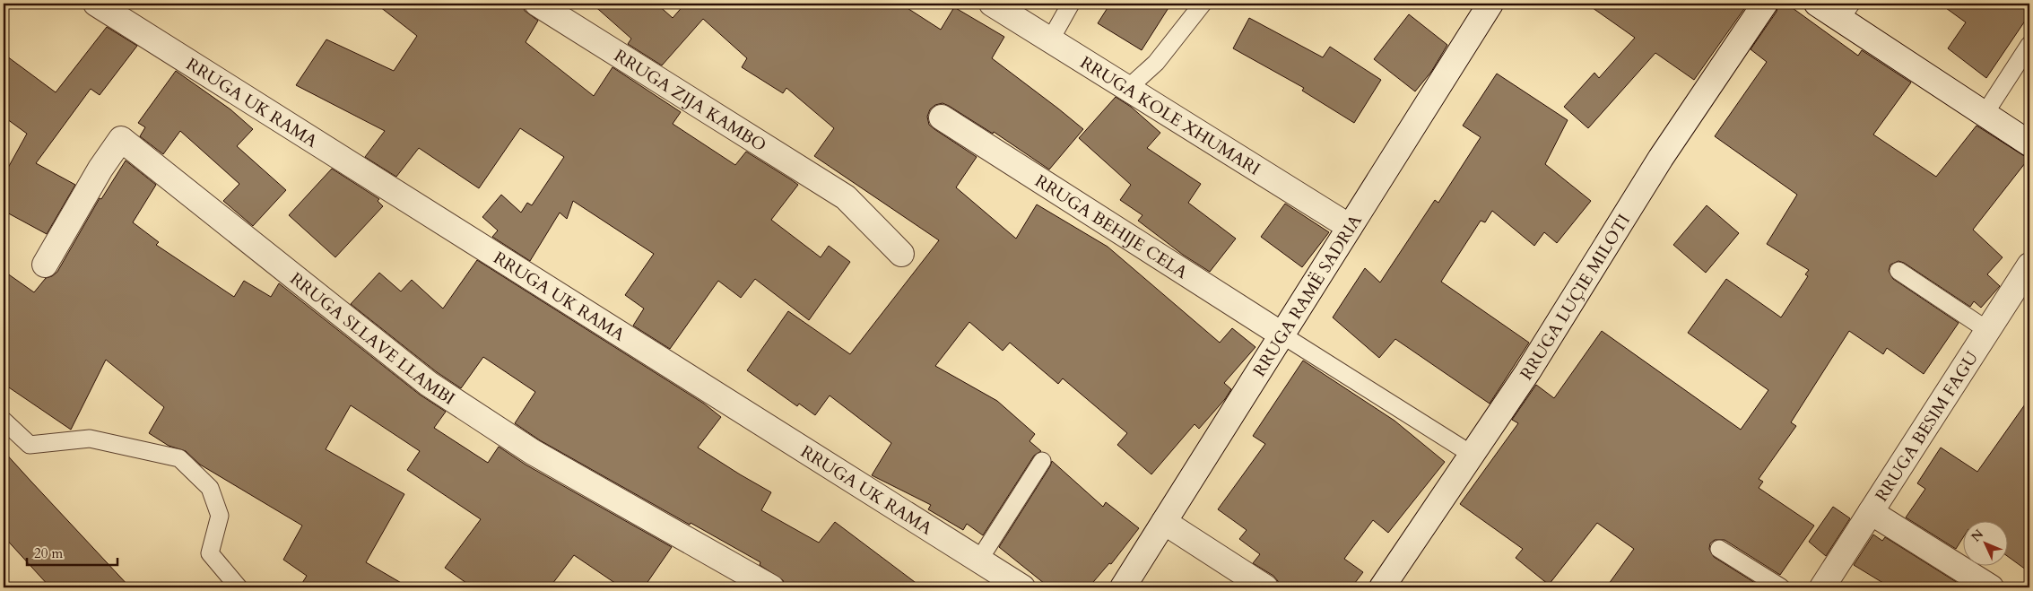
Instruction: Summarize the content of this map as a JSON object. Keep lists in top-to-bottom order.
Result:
{
  "streets": {
    "street": [
      "RRUGA ZIJA KAMBO",
      "RRUGA UK RAMA",
      "RRUGA KOLE XHUMARI",
      "RRUGA BEHIJE CELA",
      "RRUGA RAMË SADRIA",
      "RRUGA LUÇIE MILOTI",
      "RRUGA SLLAVE LLAMBI",
      "RRUGA BESIM FAGU"
    ]
  },
  "crossings": [
    ["RRUGA KOLE XHUMARI", "RRUGA RAMË SADRIA"],
    ["RRUGA BEHIJE CELA", "RRUGA RAMË SADRIA"]
  ],
  "scale_bar": "20 m",
  "north": "top left"
}
